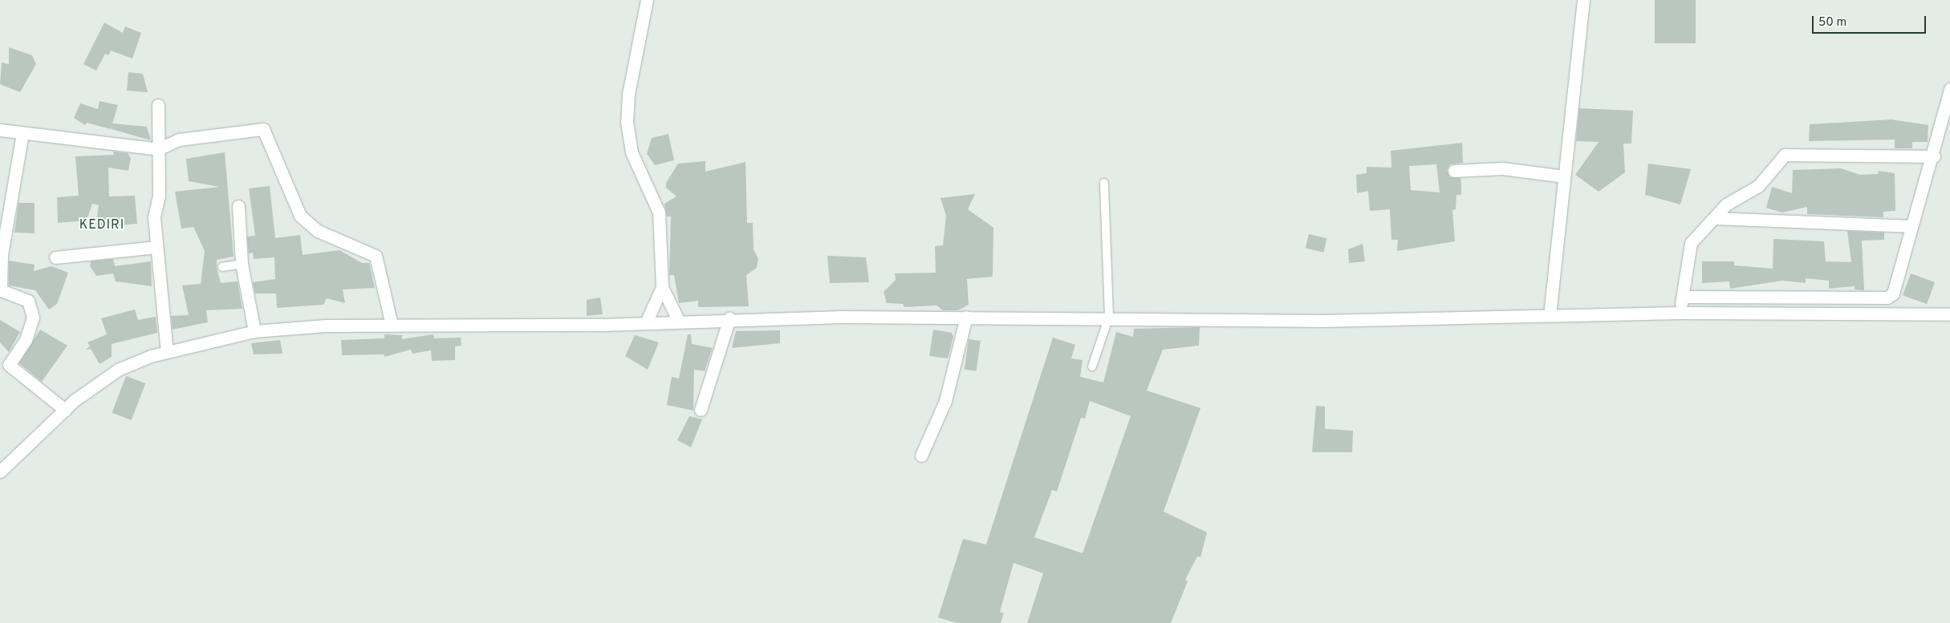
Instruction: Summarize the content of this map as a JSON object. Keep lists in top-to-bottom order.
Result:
{
  "districts": ["KEDIRI"],
  "scale_bar": "50 m"
}
